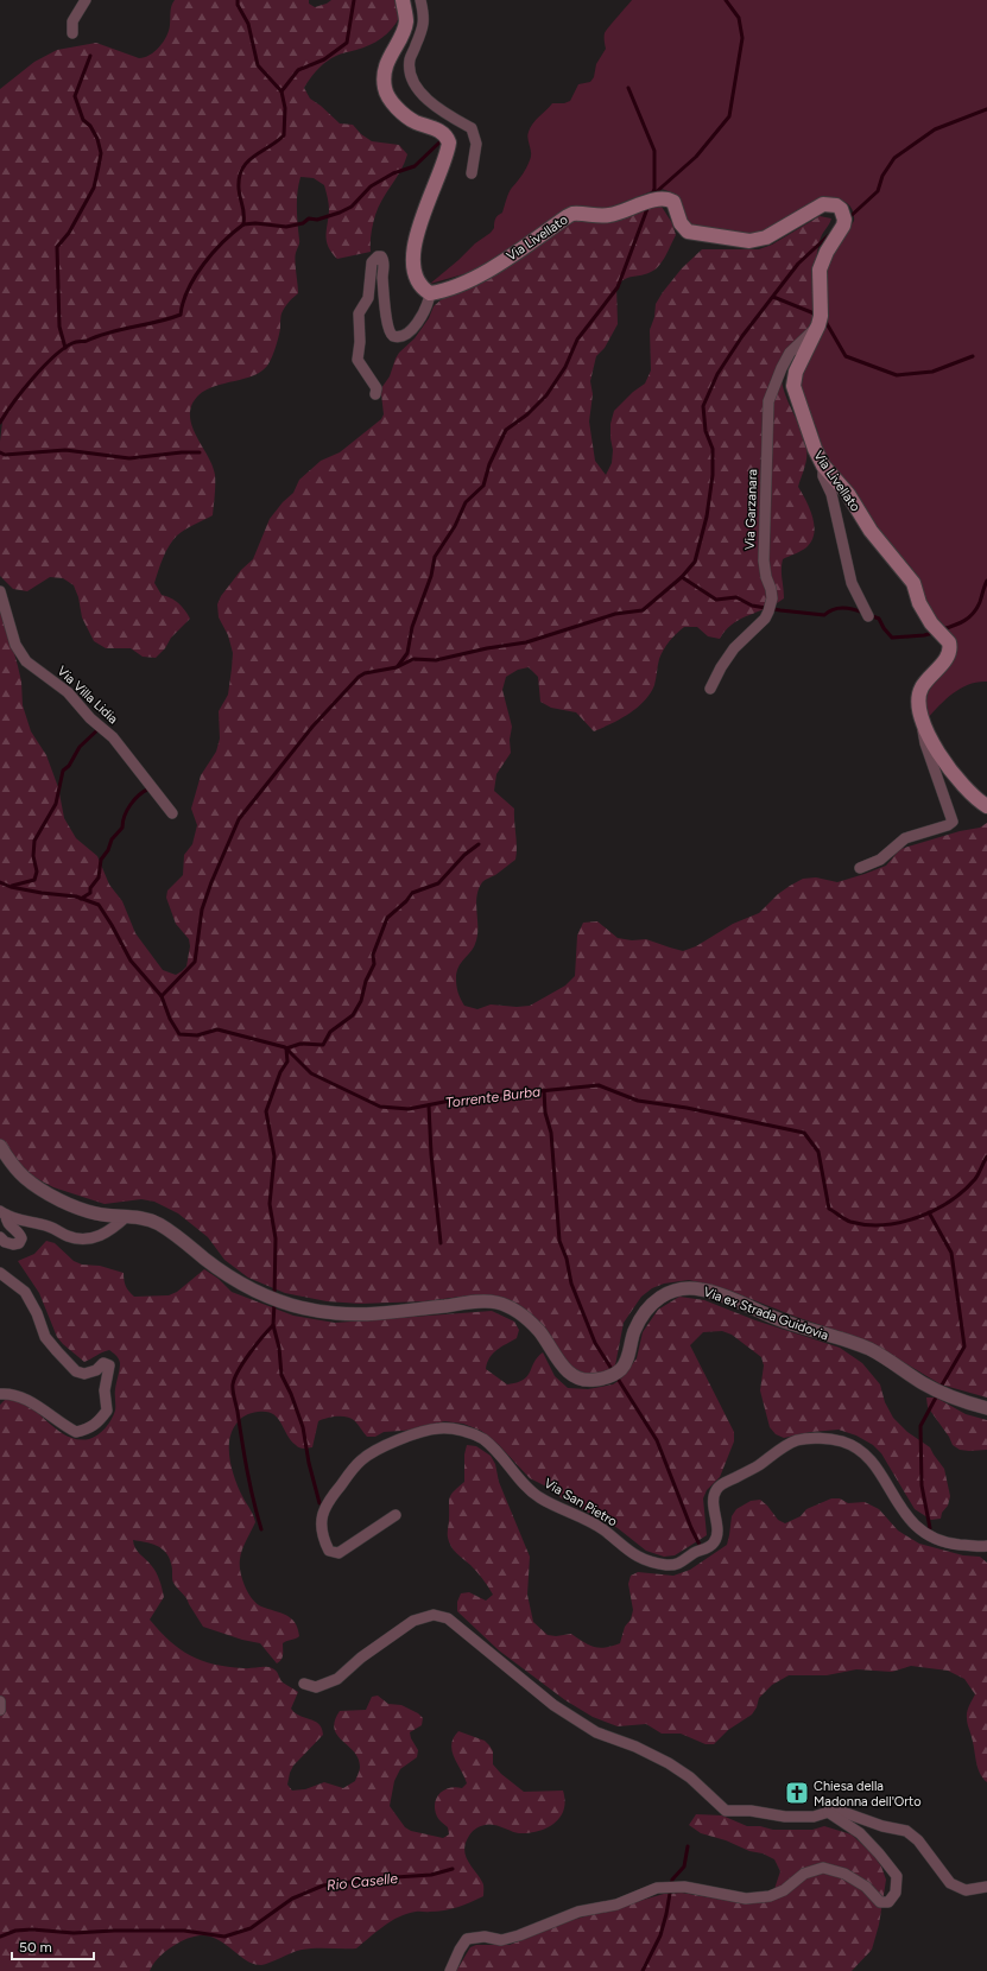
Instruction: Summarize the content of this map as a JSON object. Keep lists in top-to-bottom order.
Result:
{
  "streets": {
    "main road": ["Via Livellato"],
    "street": [
      "Via Garzanara",
      "Via Villa Lidia",
      "Via ex Strada Guidovia",
      "Via San Pietro"
    ]
  },
  "crossings": [
    ["Via Livellato", "Via Garzanara"]
  ],
  "water": ["Torrente Burba", "Rio Caselle"],
  "places": {
    "church": ["Chiesa della Madonna dell'Orto"]
  },
  "scale_bar": "50 m"
}
